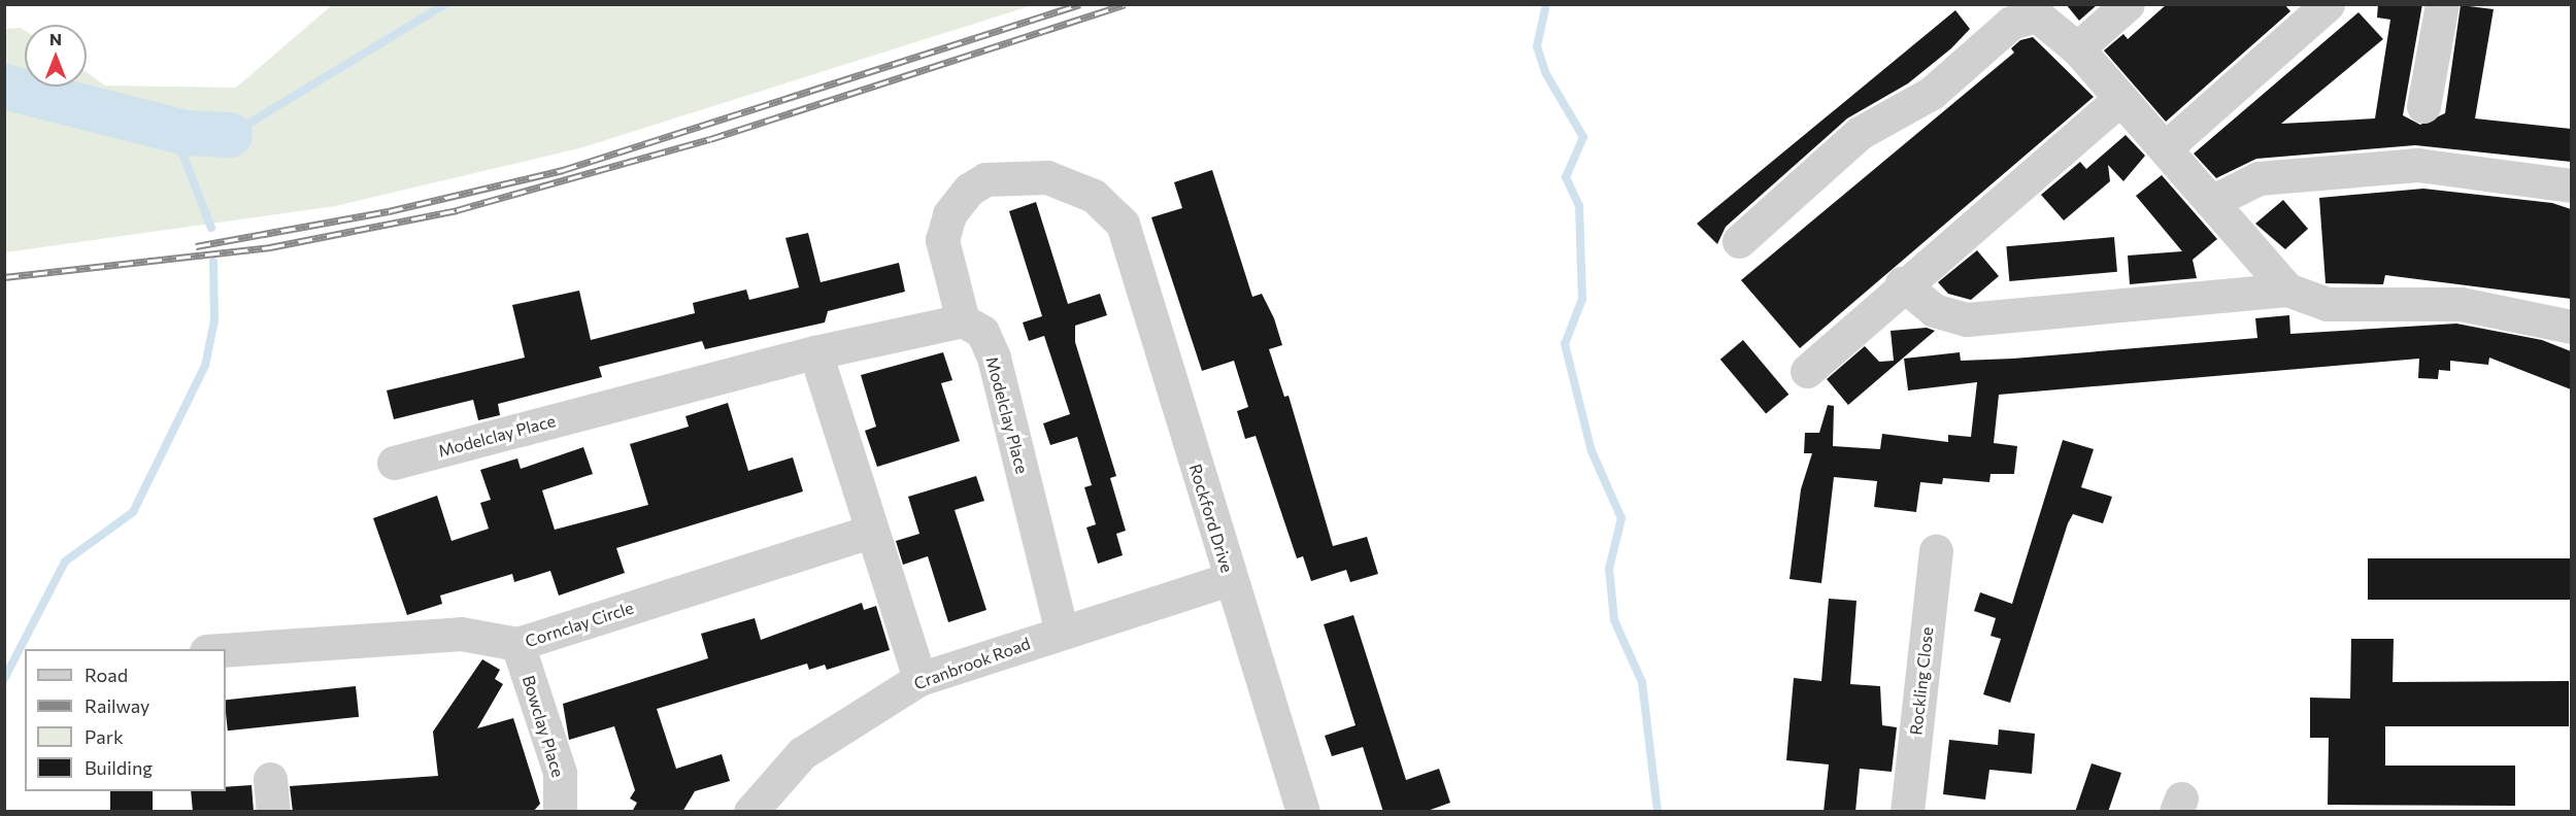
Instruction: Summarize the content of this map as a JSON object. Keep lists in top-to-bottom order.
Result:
{
  "streets": {
    "street": [
      "Modelclay Place",
      "Rockford Drive",
      "Cornclay Circle",
      "Cranbrook Road",
      "Rockling Close",
      "Bowclay Place"
    ]
  },
  "crossings": [
    ["Modelclay Place", "Rockford Drive"],
    ["Modelclay Place", "Cranbrook Road"],
    ["Rockford Drive", "Cranbrook Road"],
    ["Cornclay Circle", "Bowclay Place"]
  ],
  "legend": [
    "Road",
    "Railway",
    "Park",
    "Building"
  ],
  "north": "top"
}
